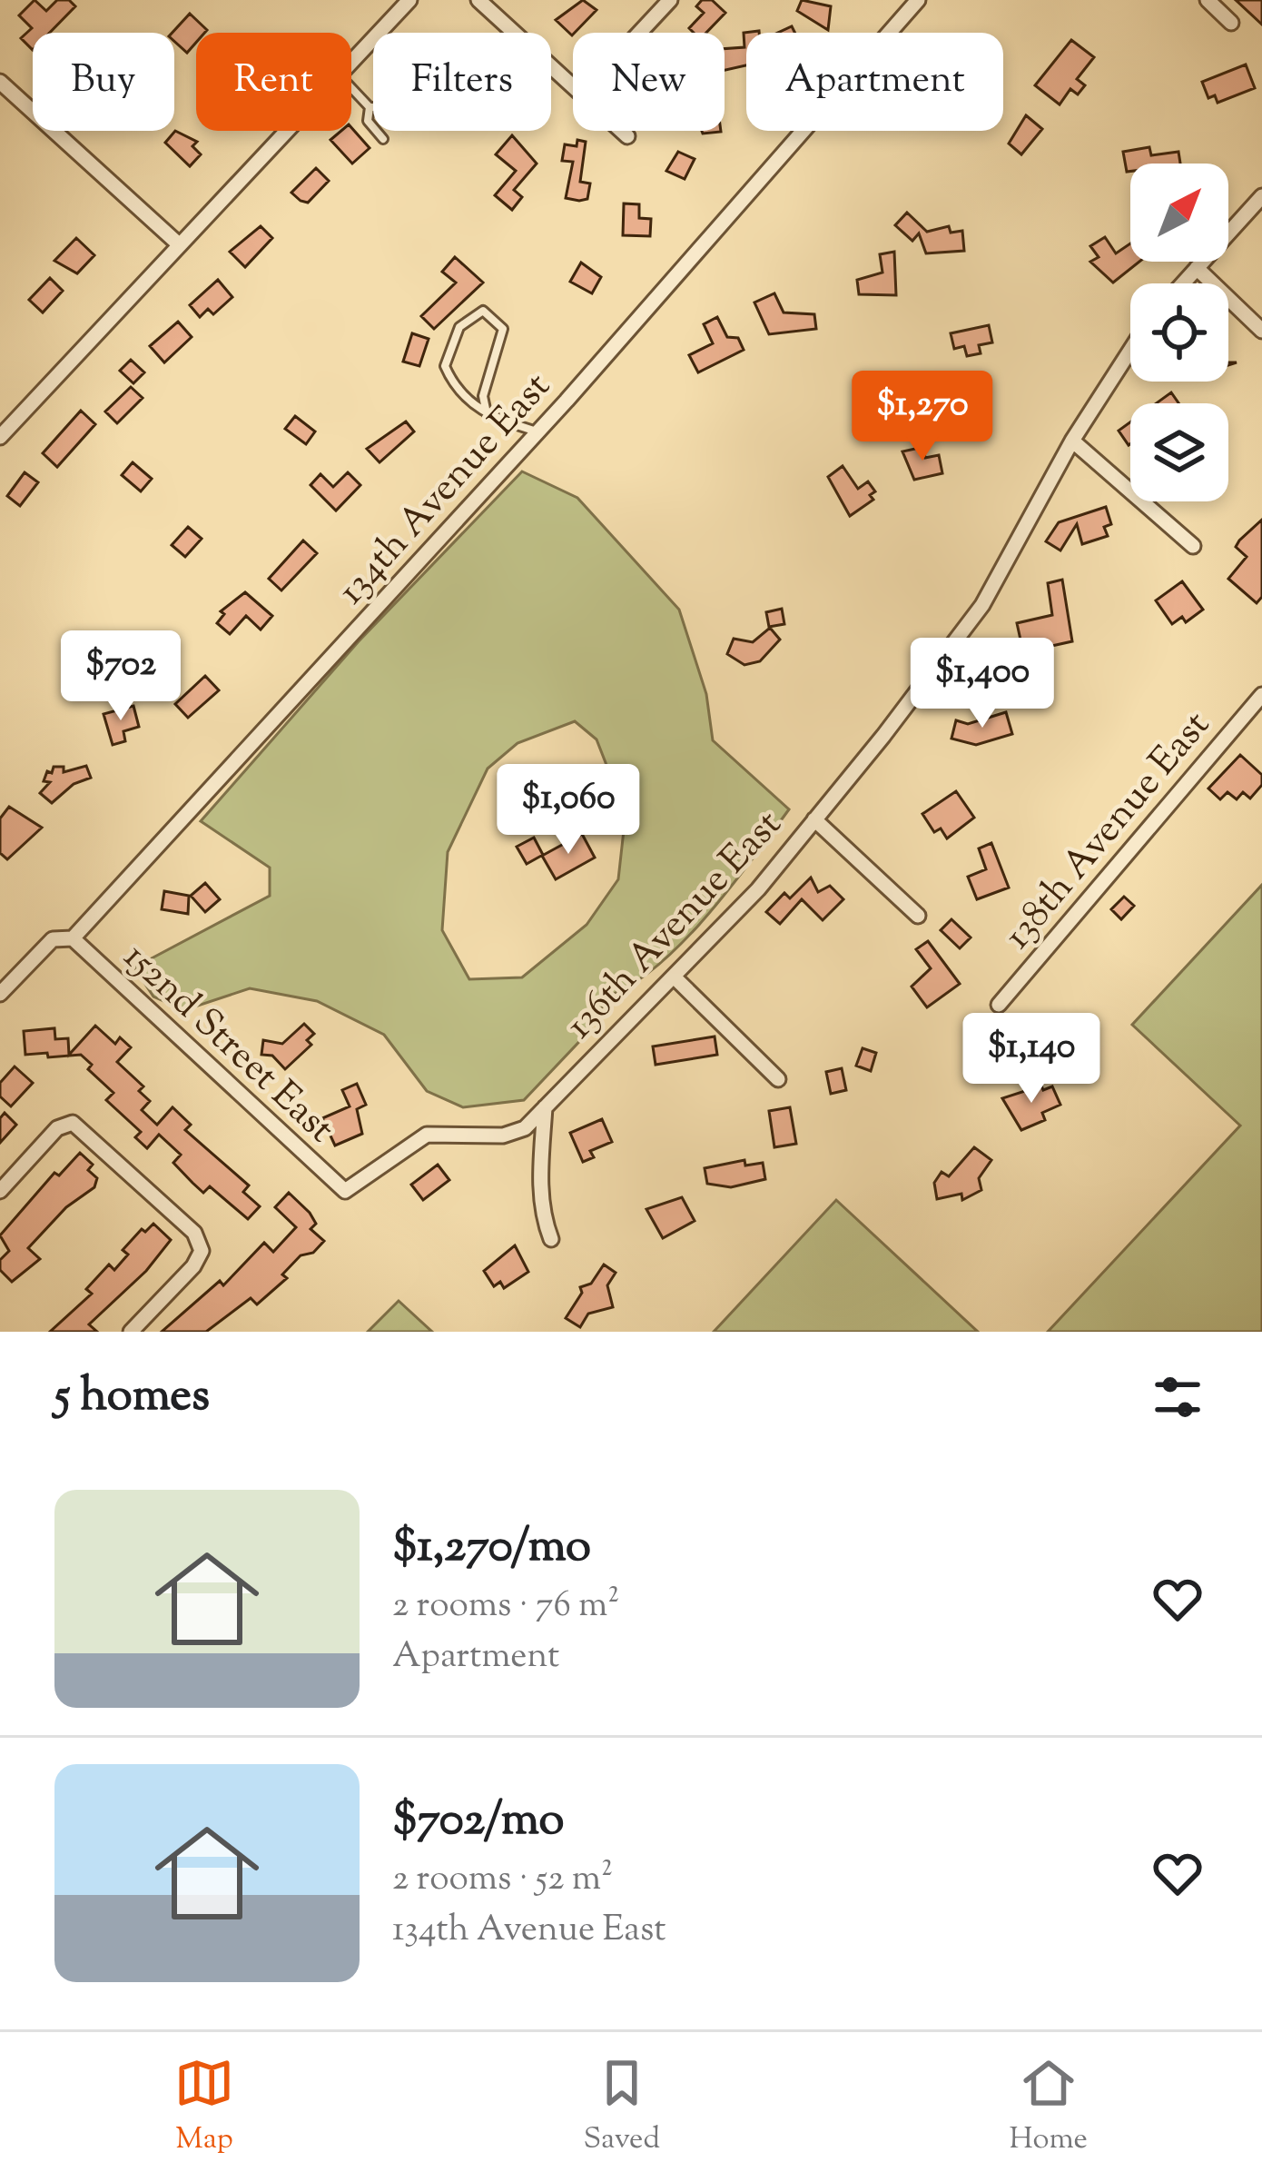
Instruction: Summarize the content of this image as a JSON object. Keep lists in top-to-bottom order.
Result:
{
  "streets": {
    "street": [
      "134th Avenue East",
      "138th Avenue East",
      "136th Avenue East",
      "152nd Street East"
    ]
  },
  "crossings": [
    ["134th Avenue East", "152nd Street East"],
    ["136th Avenue East", "152nd Street East"]
  ],
  "north": "top right",
  "page": {
    "chip": [
      "Buy",
      "Rent",
      "Filters",
      "New",
      "Apartment"
    ],
    "price": [
      "$1,270",
      "$702",
      "$1,400",
      "$1,060",
      "$1,140"
    ],
    "heading": "5 homes",
    "list": [
      {
        "name": "$1,270/mo",
        "note": "2 rooms · 76 m² · Apartment"
      },
      {
        "name": "$702/mo",
        "note": "2 rooms · 52 m² · 134th Avenue East"
      }
    ],
    "tabs": ["Map", "Saved", "Home"]
  }
}
